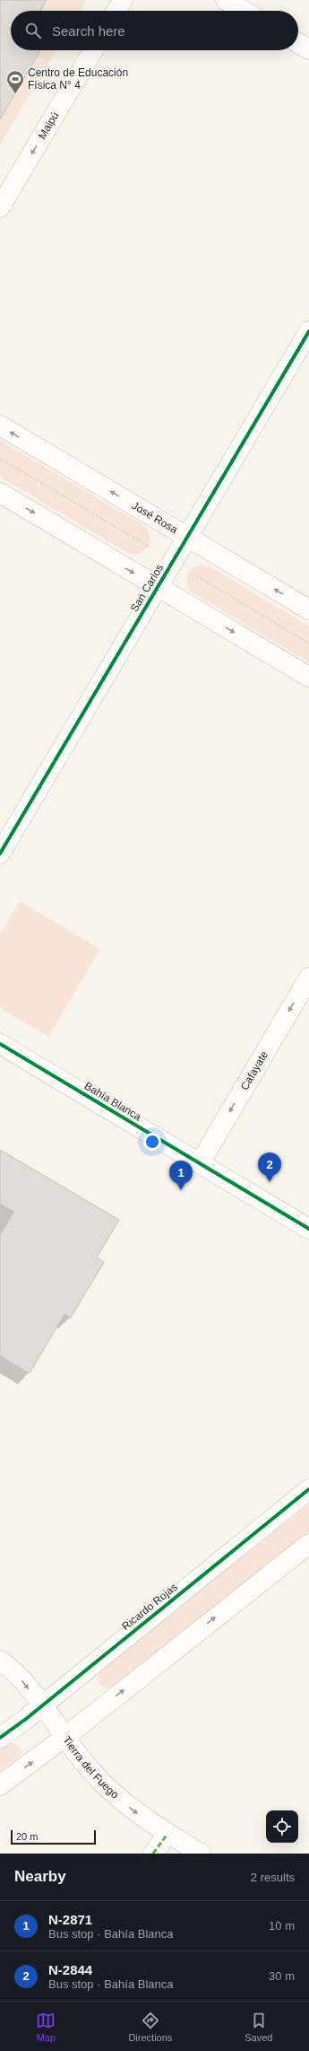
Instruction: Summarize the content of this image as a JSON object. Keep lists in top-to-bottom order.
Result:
{
  "streets": {
    "street": [
      "Maipú",
      "José Rosa",
      "San Carlos",
      "Cafayate",
      "Bahía Blanca",
      "Ricardo Rojas",
      "Tierra del Fuego"
    ]
  },
  "crossings": [
    ["José Rosa", "San Carlos"],
    ["Cafayate", "Bahía Blanca"],
    ["Ricardo Rojas", "Tierra del Fuego"]
  ],
  "one_way": ["Maipú", "Cafayate", "Tierra del Fuego"],
  "places": {
    "sports": ["Centro de Educación Física N° 4"]
  },
  "scale_bar": "20 m",
  "page": {
    "search": "Search here",
    "pins": ["2", "1"],
    "scale": "20 m",
    "heading": ["Nearby", "2 results"],
    "list": [
      {
        "mark": "1",
        "name": "N-2871",
        "note": "Bus stop · Bahía Blanca",
        "value": "10 m"
      },
      {
        "mark": "2",
        "name": "N-2844",
        "note": "Bus stop · Bahía Blanca",
        "value": "30 m"
      }
    ],
    "nav": ["Map", "Directions", "Saved"]
  }
}
